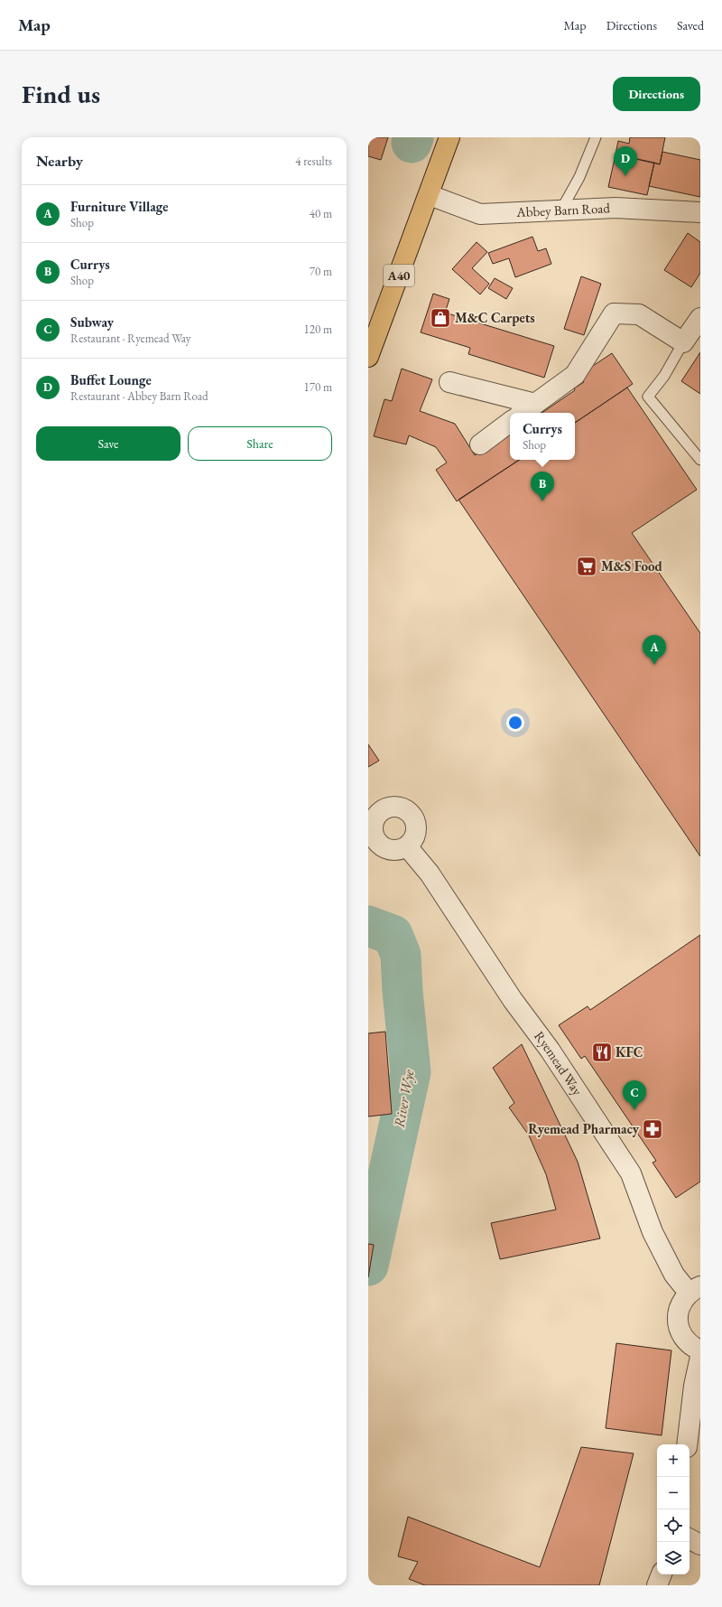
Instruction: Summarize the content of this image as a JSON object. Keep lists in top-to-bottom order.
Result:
{
  "streets": {
    "main road": ["A40"],
    "street": ["Abbey Barn Road", "Ryemead Way"]
  },
  "crossings": [
    ["Abbey Barn Road", "A40"]
  ],
  "water": ["River Wye"],
  "places": {
    "shop": ["M&C Carpets"],
    "supermarket": ["M&S Food"],
    "restaurant": ["KFC"],
    "pharmacy": ["Ryemead Pharmacy"]
  },
  "page": {
    "header": "Map",
    "nav": ["Map", "Directions", "Saved"],
    "buttons": [
      "Directions",
      ["Save", "Share"]
    ],
    "title": "Find us",
    "heading": ["Nearby", "4 results"],
    "pins": [
      "D",
      "B",
      "A",
      "C"
    ],
    "list": [
      {
        "mark": "A",
        "name": "Furniture Village",
        "note": "Shop",
        "value": "40 m"
      },
      {
        "mark": "B",
        "name": "Currys",
        "note": "Shop",
        "value": "70 m"
      },
      {
        "mark": "C",
        "name": "Subway",
        "note": "Restaurant · Ryemead Way",
        "value": "120 m"
      },
      {
        "mark": "D",
        "name": "Buffet Lounge",
        "note": "Restaurant · Abbey Barn Road",
        "value": "170 m"
      }
    ],
    "popup": ["Currys", "Shop"],
    "map_buttons": ["+", "−"]
  }
}
